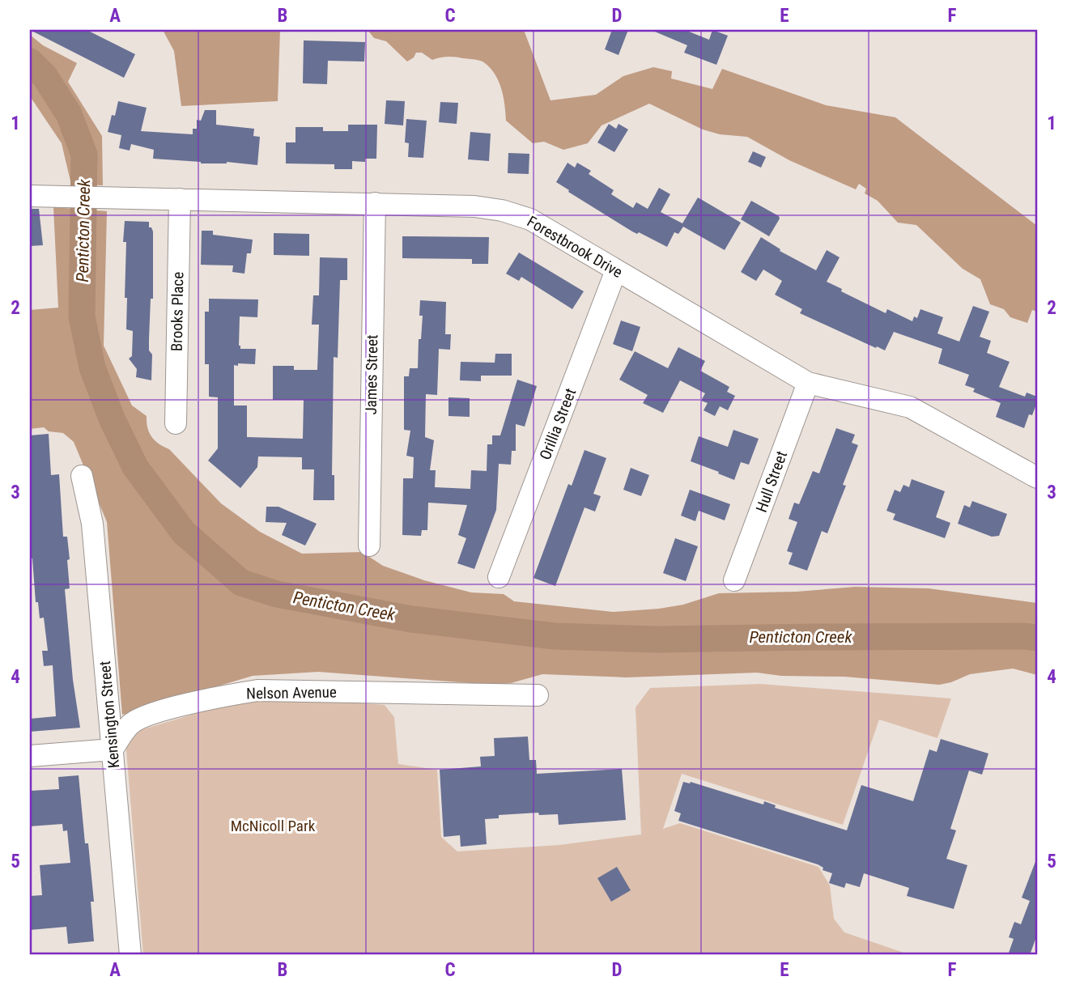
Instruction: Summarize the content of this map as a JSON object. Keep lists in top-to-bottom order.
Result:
{
  "streets": {
    "street": [
      "Forestbrook Drive",
      "Brooks Place",
      "James Street",
      "Orillia Street",
      "Hull Street",
      "Nelson Avenue",
      "Kensington Street"
    ]
  },
  "crossings": [
    ["Forestbrook Drive", "Brooks Place"],
    ["Forestbrook Drive", "James Street"],
    ["Forestbrook Drive", "Orillia Street"],
    ["Forestbrook Drive", "Hull Street"],
    ["Nelson Avenue", "Kensington Street"]
  ],
  "water": ["Penticton Creek"],
  "parks": ["McNicoll Park"],
  "grid": {
    "columns": [
      "A",
      "B",
      "C",
      "D",
      "E",
      "F"
    ],
    "rows": [
      "1",
      "2",
      "3",
      "4",
      "5"
    ]
  }
}
